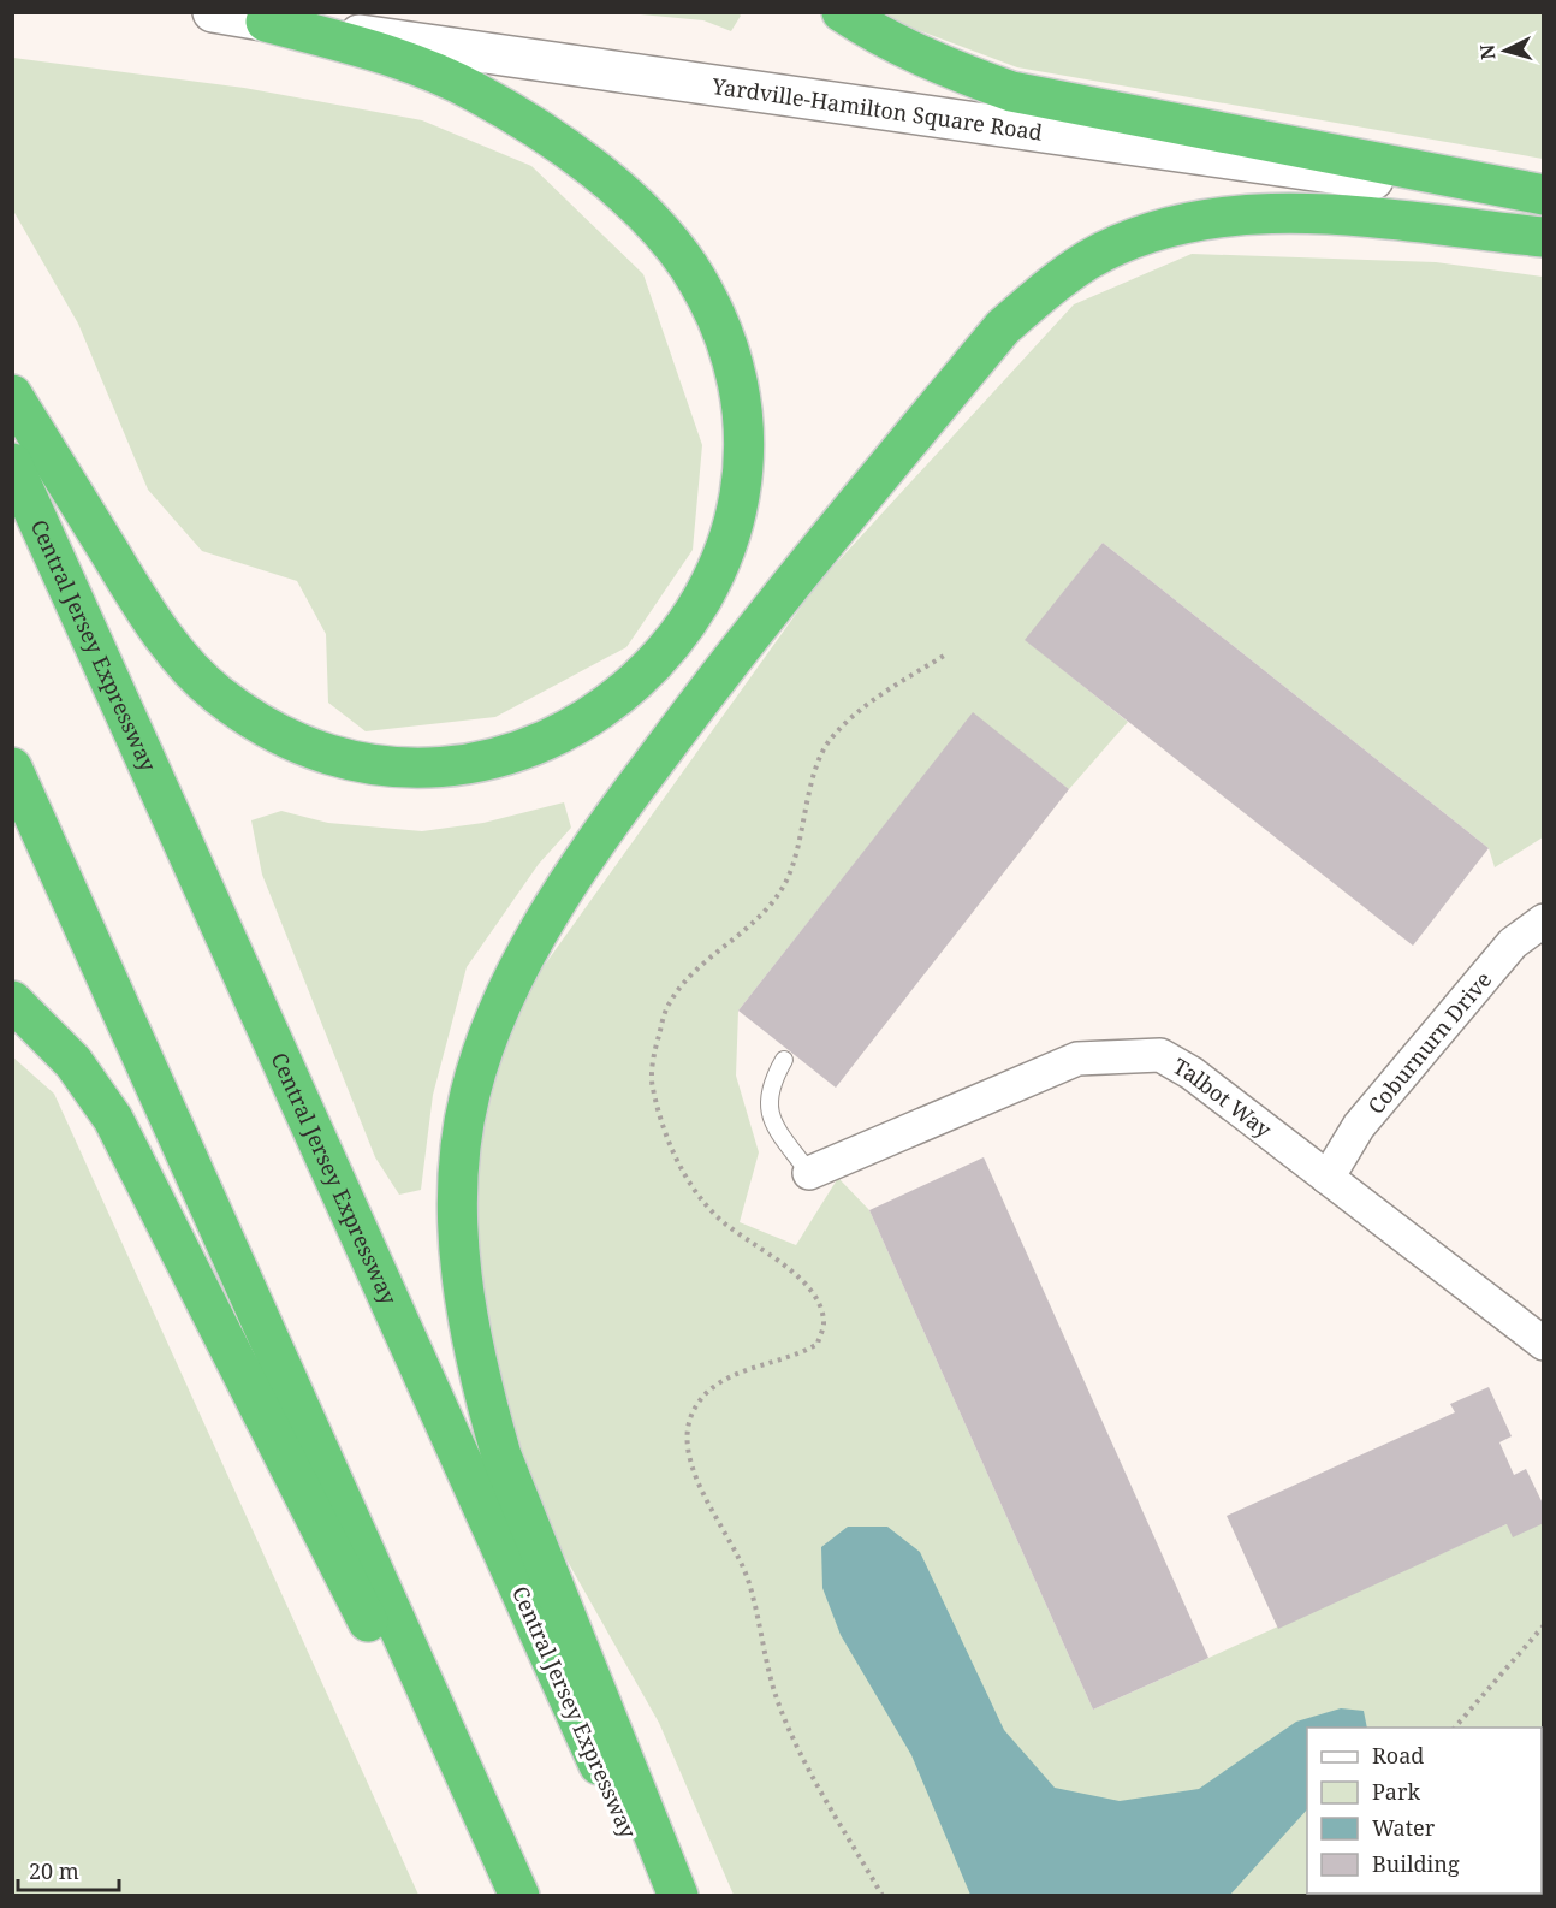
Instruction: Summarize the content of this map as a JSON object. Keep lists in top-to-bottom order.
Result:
{
  "streets": {
    "highway": ["Central Jersey Expressway"],
    "street": ["Yardville-Hamilton Square Road", "Coburnurn Drive", "Talbot Way"]
  },
  "crossings": [
    ["Coburnurn Drive", "Talbot Way"]
  ],
  "legend": [
    "Road",
    "Park",
    "Water",
    "Building"
  ],
  "scale_bar": "20 m",
  "north": "left"
}
